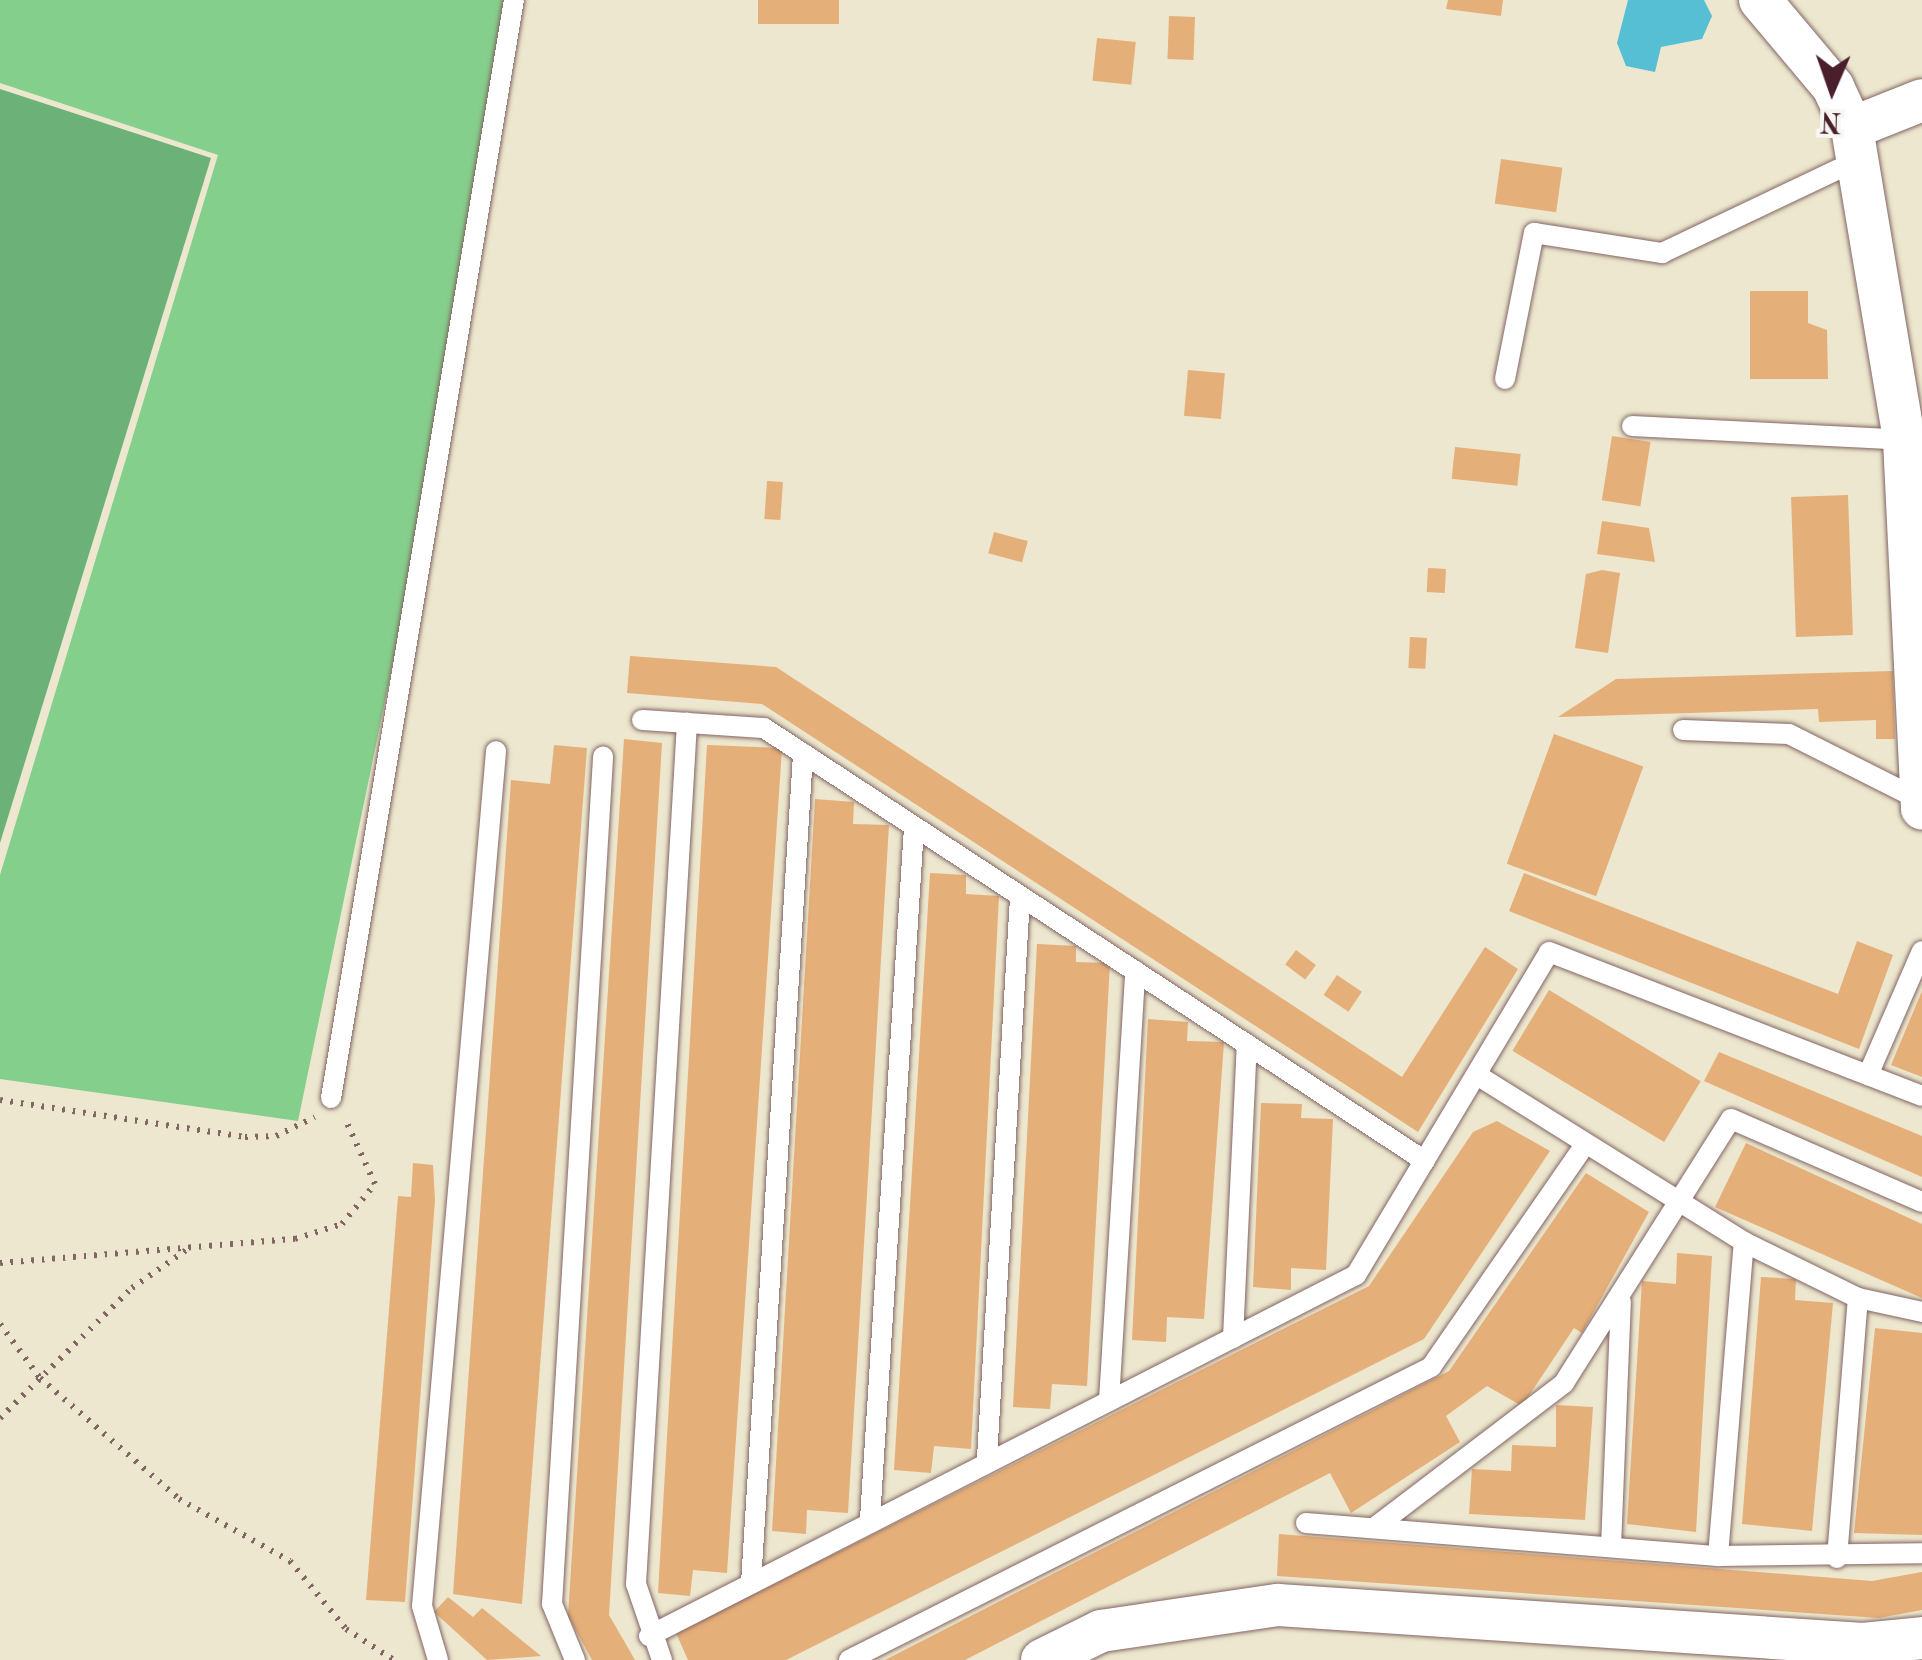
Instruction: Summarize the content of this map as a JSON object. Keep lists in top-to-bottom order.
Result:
{
  "north": "bottom"
}
